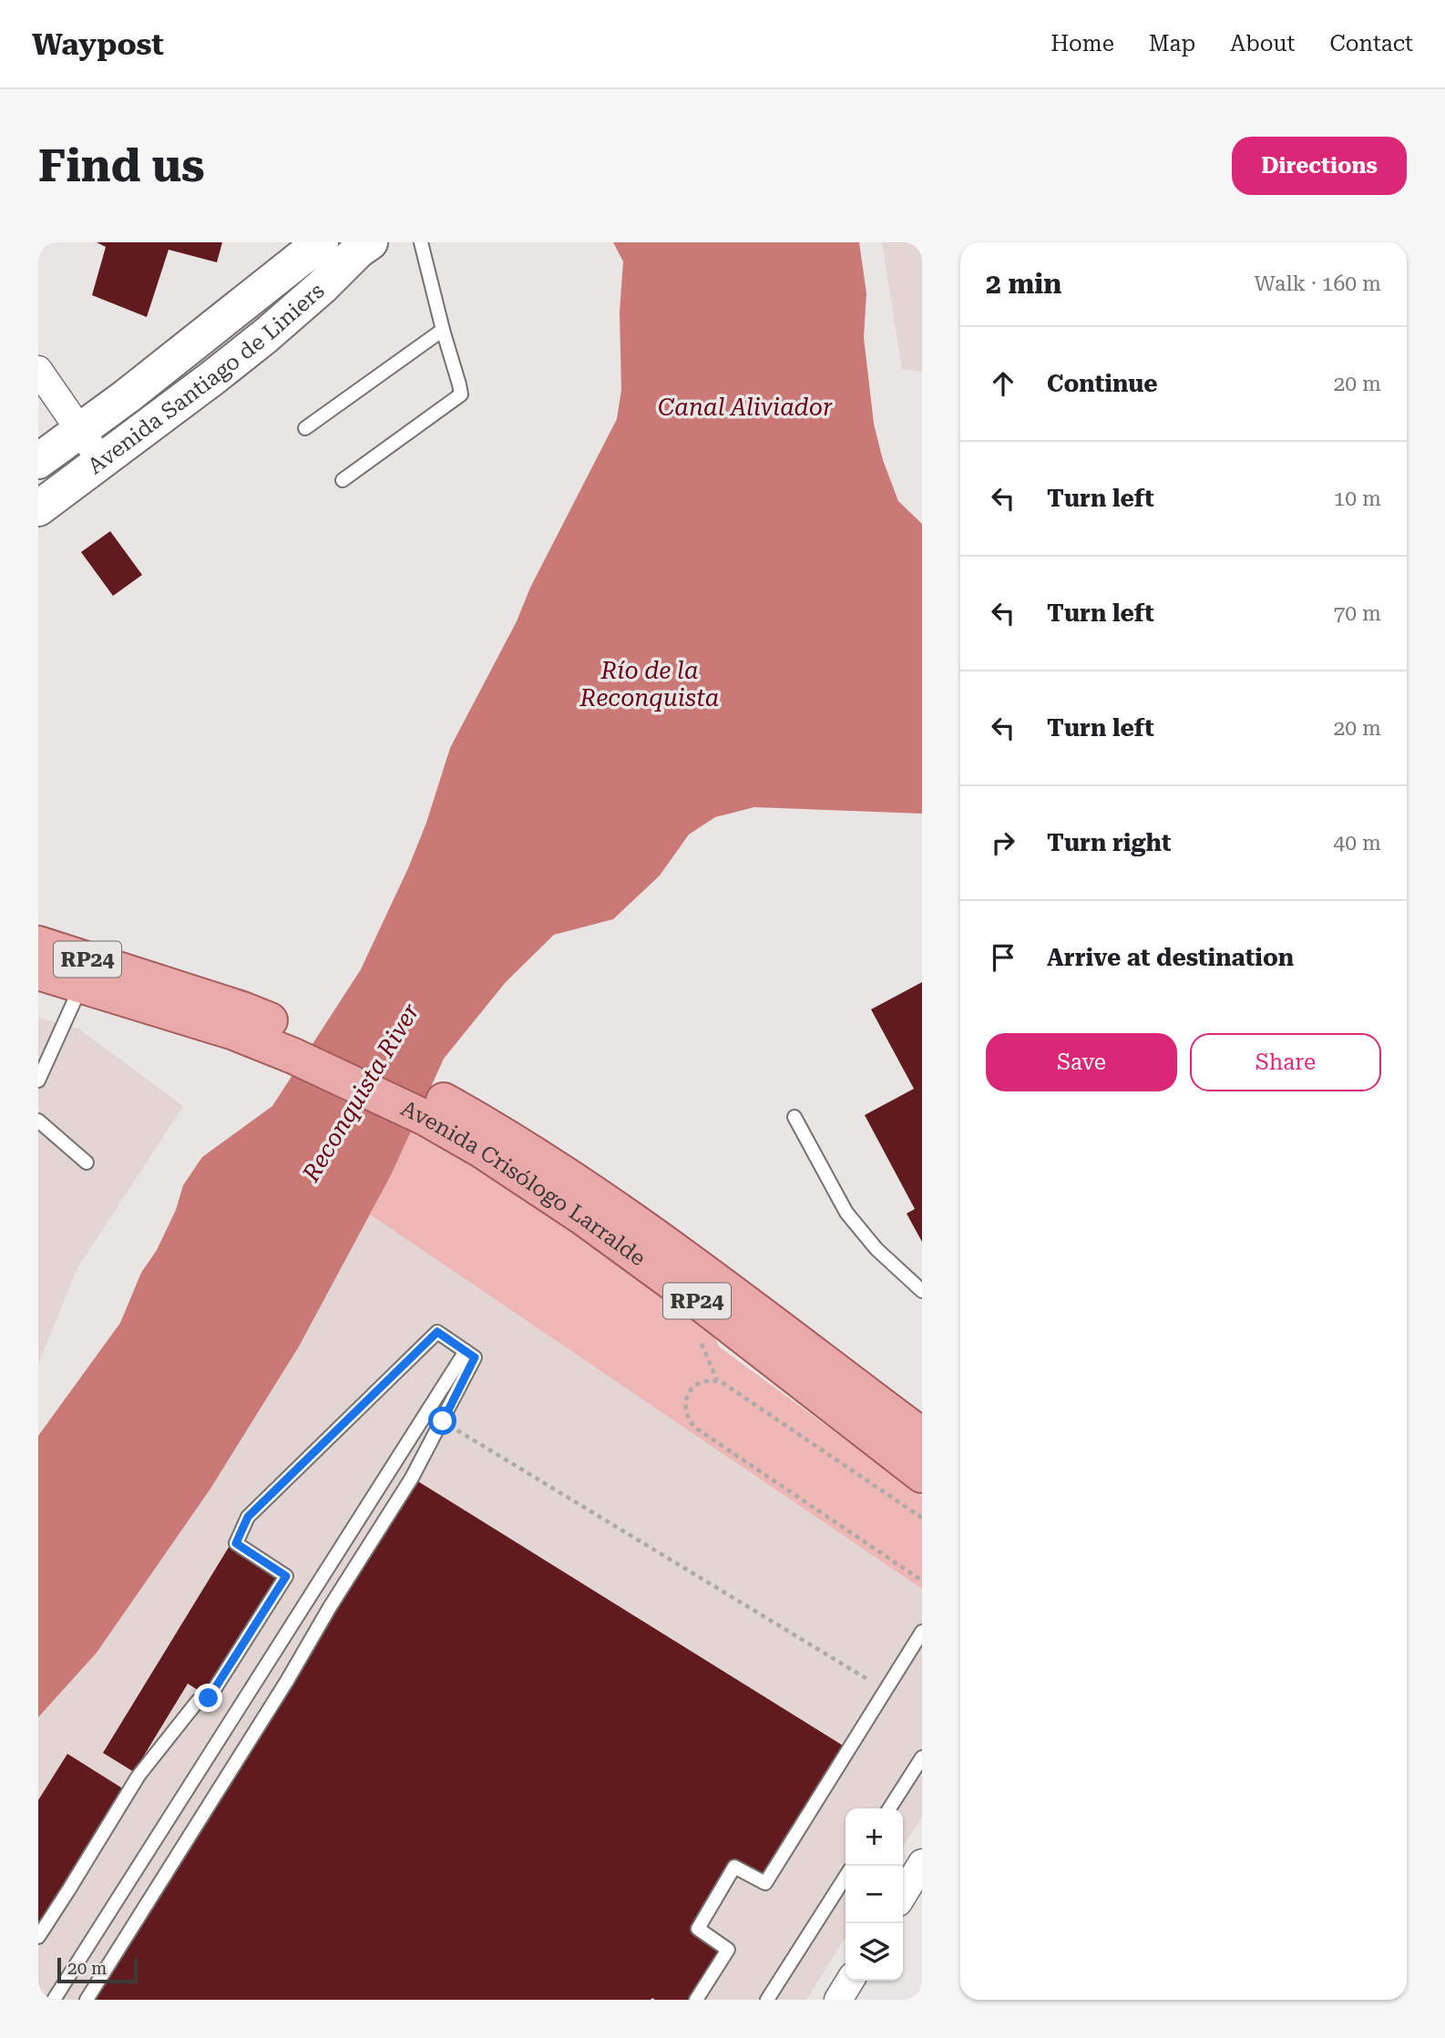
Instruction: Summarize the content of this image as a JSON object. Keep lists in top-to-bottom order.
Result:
{
  "streets": {
    "main road": ["Avenida Santiago de Liniers", "RP24", "Avenida Crisólogo Larralde"]
  },
  "water": ["Canal Aliviador", "Río de la Reconquista", "Reconquista River"],
  "scale_bar": "20 m",
  "page": {
    "header": "Waypost",
    "nav": [
      "Home",
      "Map",
      "About",
      "Contact"
    ],
    "buttons": [
      "Directions",
      ["Save", "Share"]
    ],
    "title": "Find us",
    "heading": ["2 min", "Walk · 160 m"],
    "list": [
      ["Continue", "20 m"],
      ["Turn left", "10 m"],
      ["Turn left", "70 m"],
      ["Turn left", "20 m"],
      ["Turn right", "40 m"],
      "Arrive at destination"
    ],
    "map_buttons": ["+", "−"],
    "scale": "20 m"
  }
}
